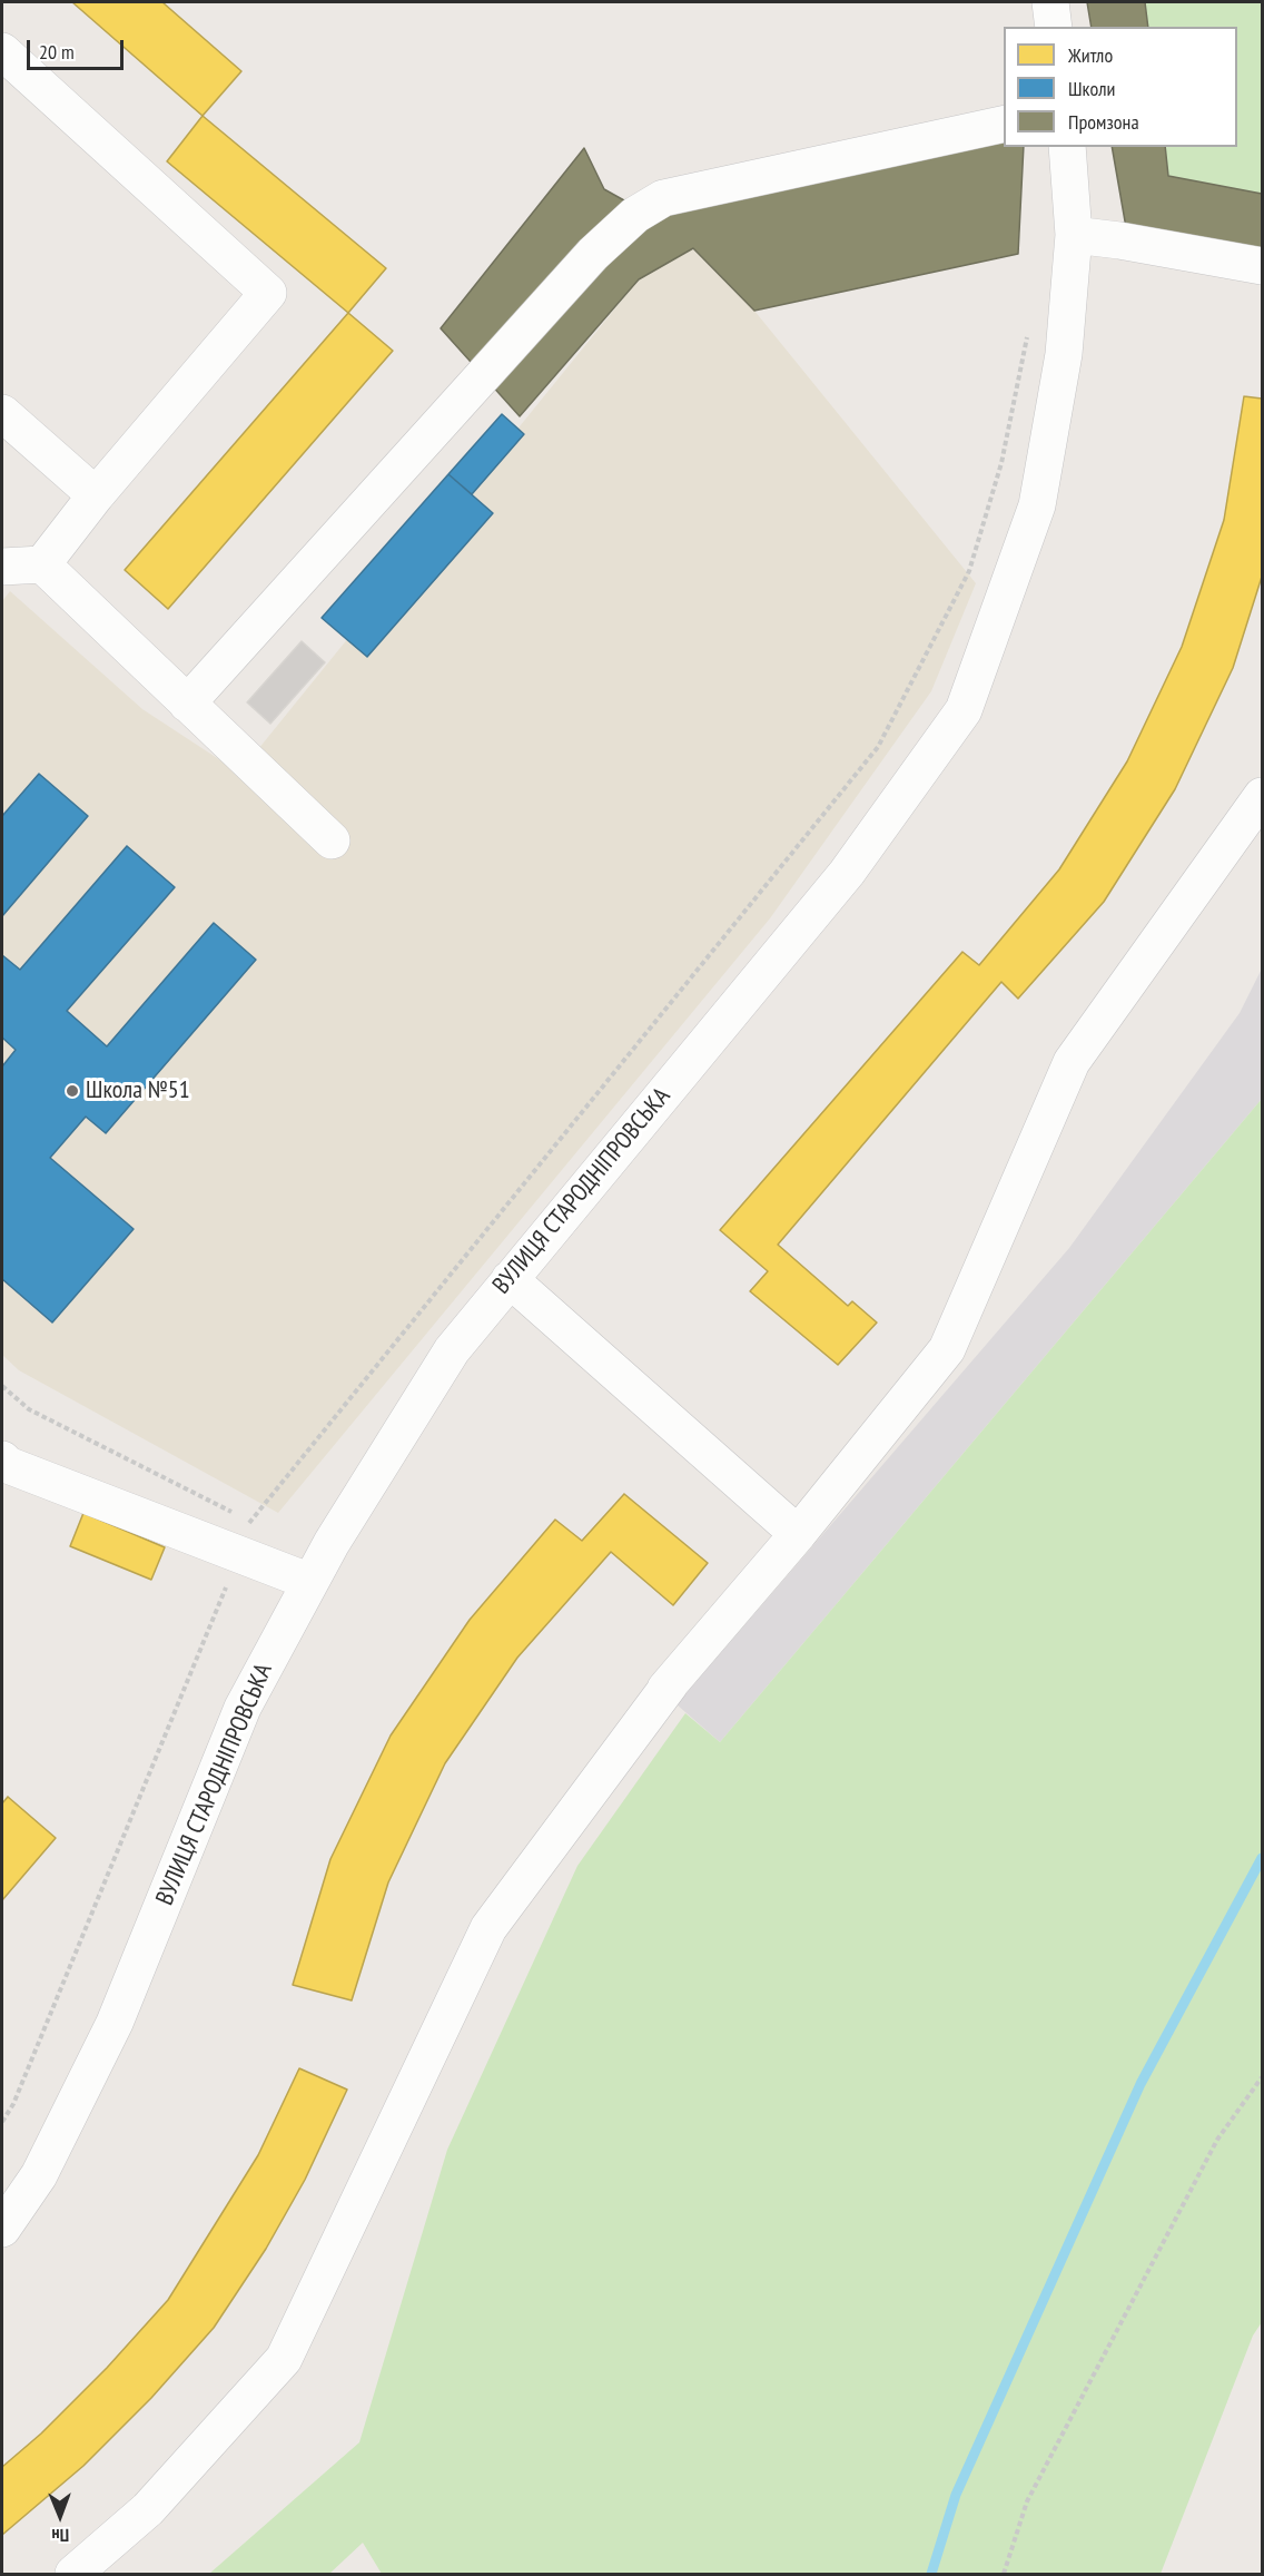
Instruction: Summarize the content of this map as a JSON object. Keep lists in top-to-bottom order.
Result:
{
  "streets": {
    "street": ["ВУЛИЦЯ СТАРОДНІПРОВСЬКА"]
  },
  "places": ["Школа №51"],
  "legend": ["Житло", "Школи", "Промзона"],
  "scale_bar": "20 m",
  "north": "bottom"
}
